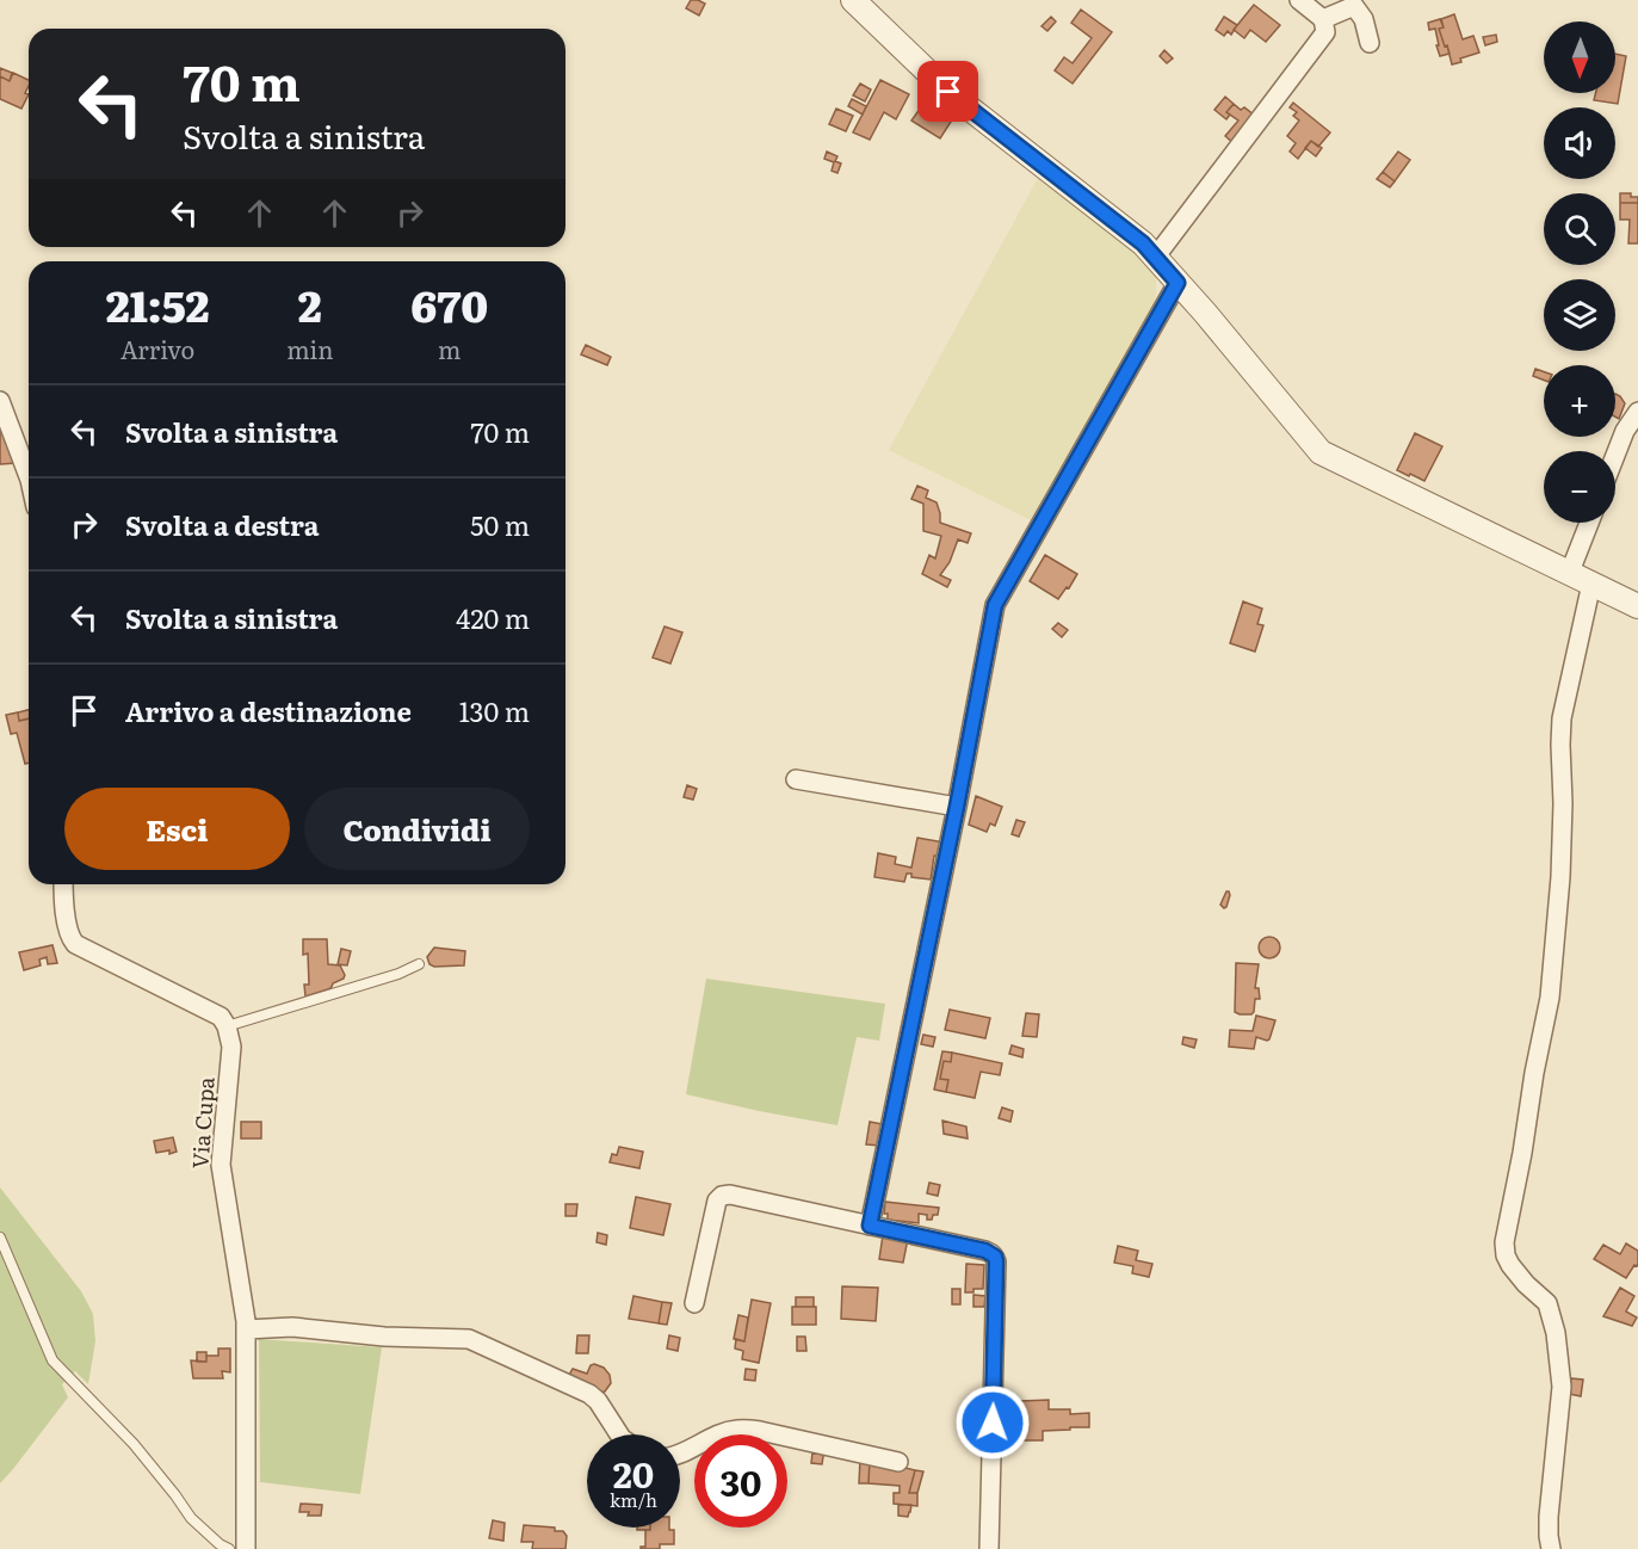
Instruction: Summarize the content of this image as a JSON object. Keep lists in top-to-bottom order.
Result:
{
  "streets": {
    "street": ["Via Cupa"]
  },
  "north": "bottom",
  "page": {
    "map_buttons": ["+", "−"],
    "turn": ["70 m", "Svolta a sinistra"],
    "eta": [
      "21:52",
      "Arrivo",
      "2",
      "min",
      "670",
      "m"
    ],
    "list": [
      {
        "name": "Svolta a sinistra",
        "value": "70 m"
      },
      {
        "name": "Svolta a destra",
        "value": "50 m"
      },
      {
        "name": "Svolta a sinistra",
        "value": "420 m"
      },
      {
        "name": "Arrivo a destinazione",
        "value": "130 m"
      }
    ],
    "buttons": ["Esci", "Condividi"],
    "speed": "20 km/h",
    "limit": "30"
  }
}
